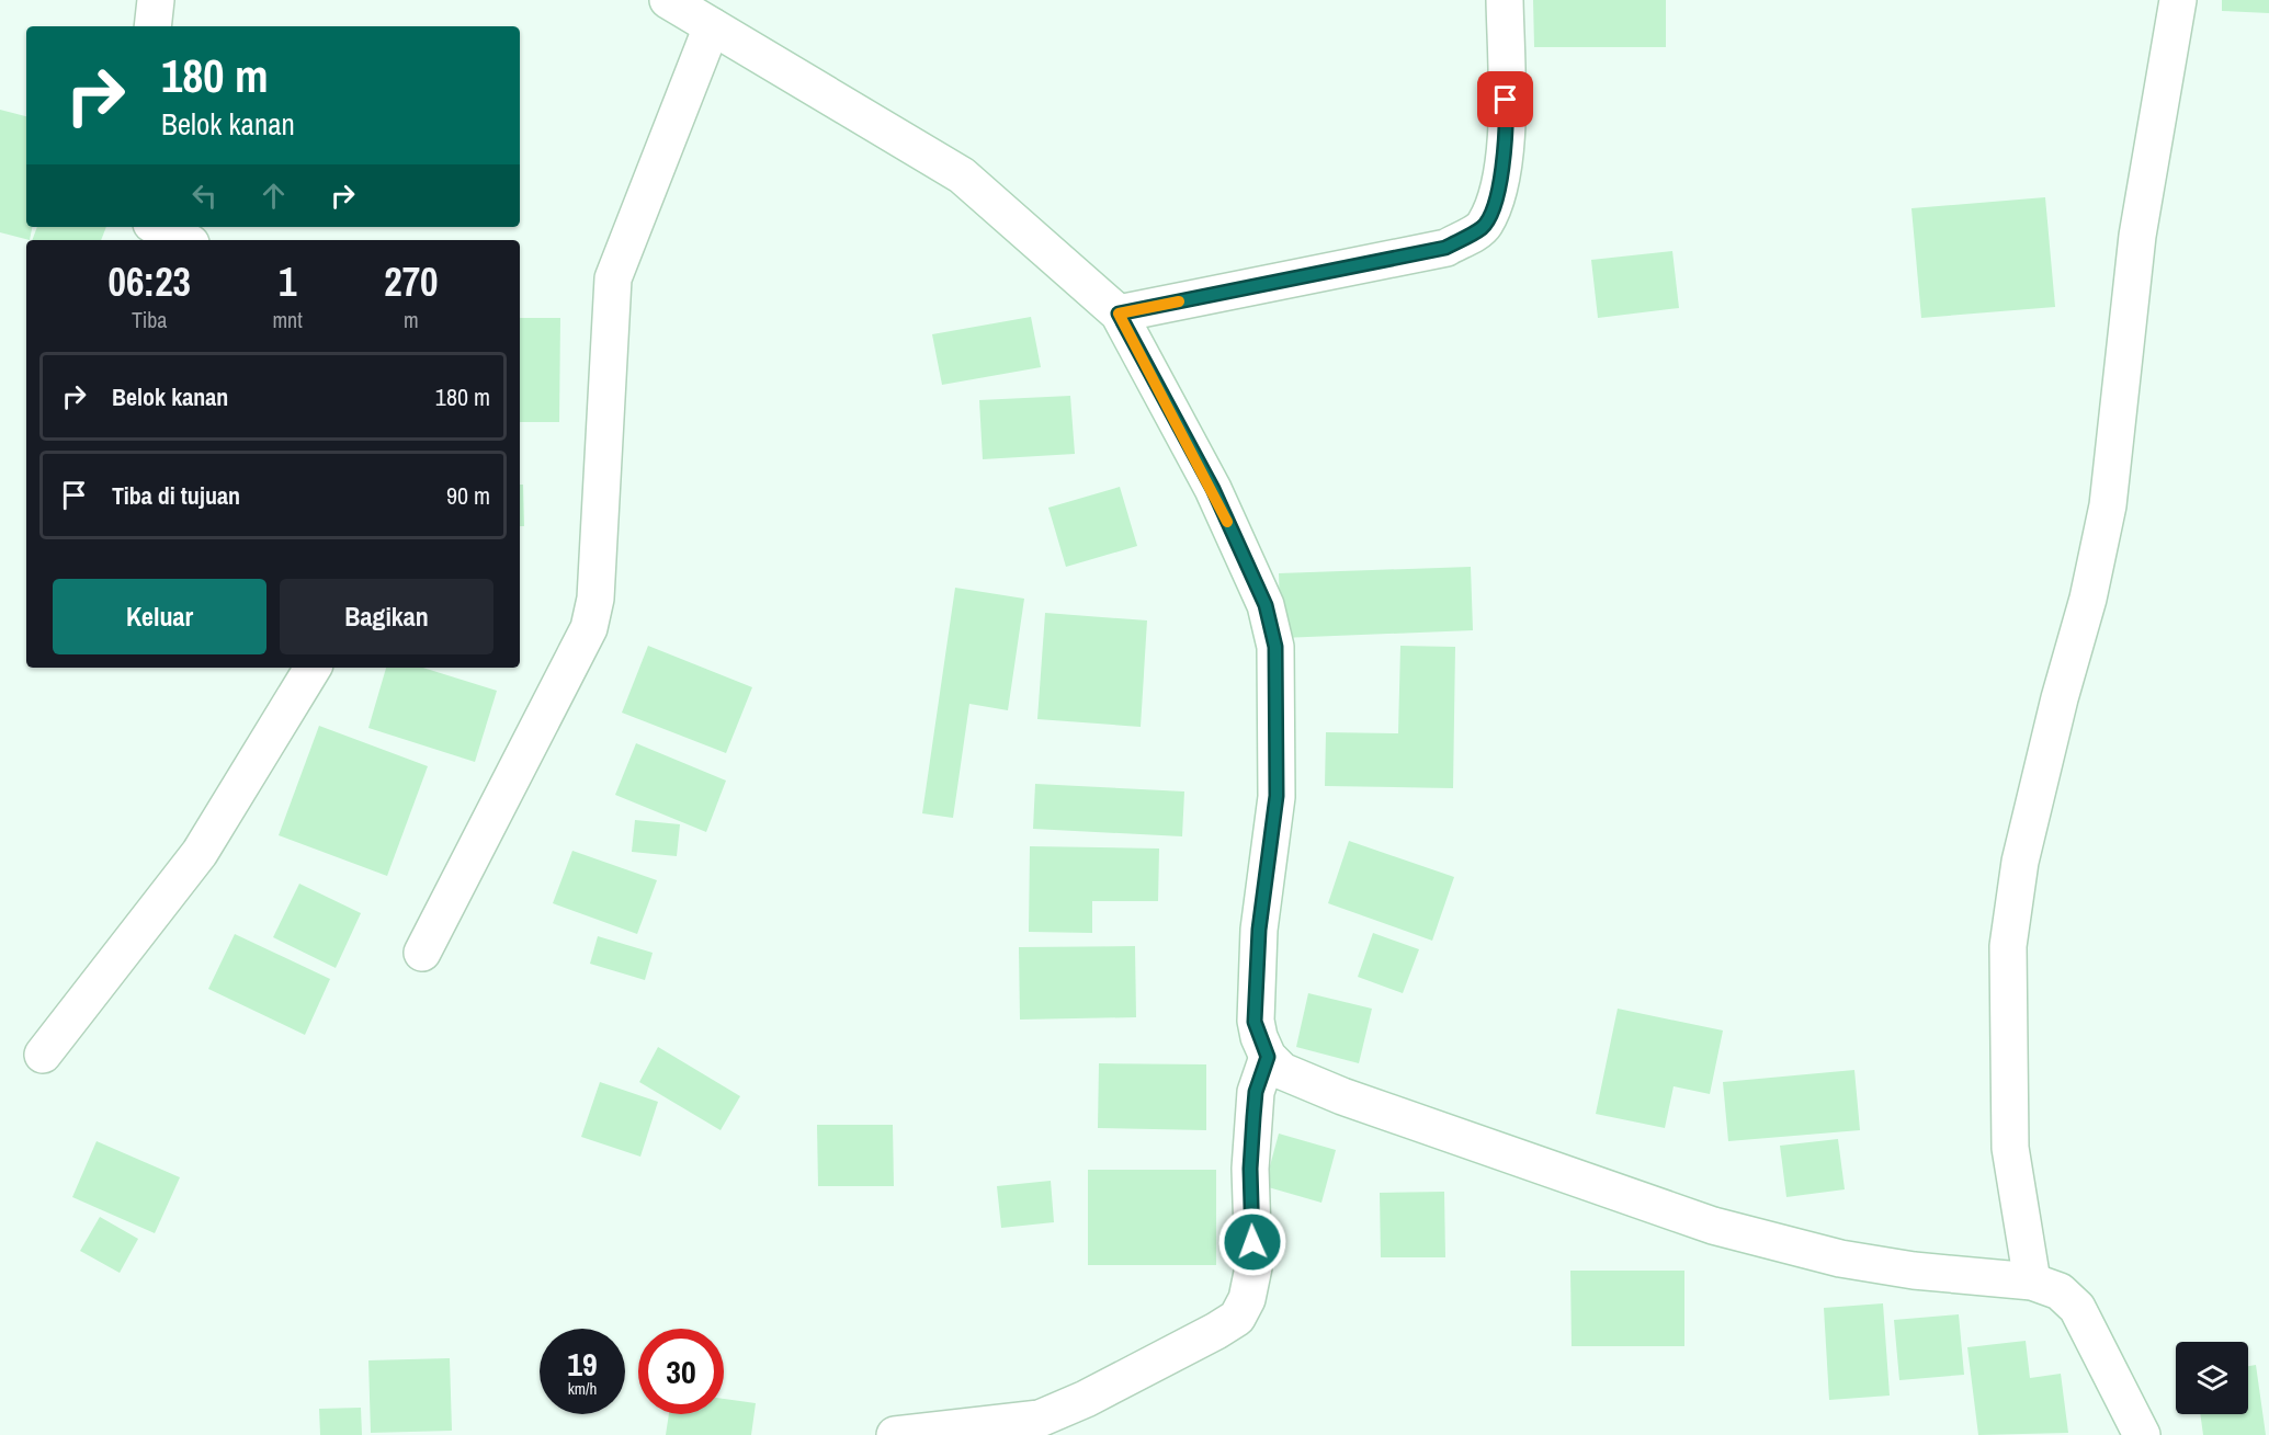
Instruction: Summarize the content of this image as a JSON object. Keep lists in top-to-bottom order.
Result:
{
  "page": {
    "turn": ["180 m", "Belok kanan"],
    "eta": [
      "06:23",
      "Tiba",
      "1",
      "mnt",
      "270",
      "m"
    ],
    "list": [
      {
        "name": "Belok kanan",
        "value": "180 m"
      },
      {
        "name": "Tiba di tujuan",
        "value": "90 m"
      }
    ],
    "buttons": ["Keluar", "Bagikan"],
    "speed": "19 km/h",
    "limit": "30"
  }
}
